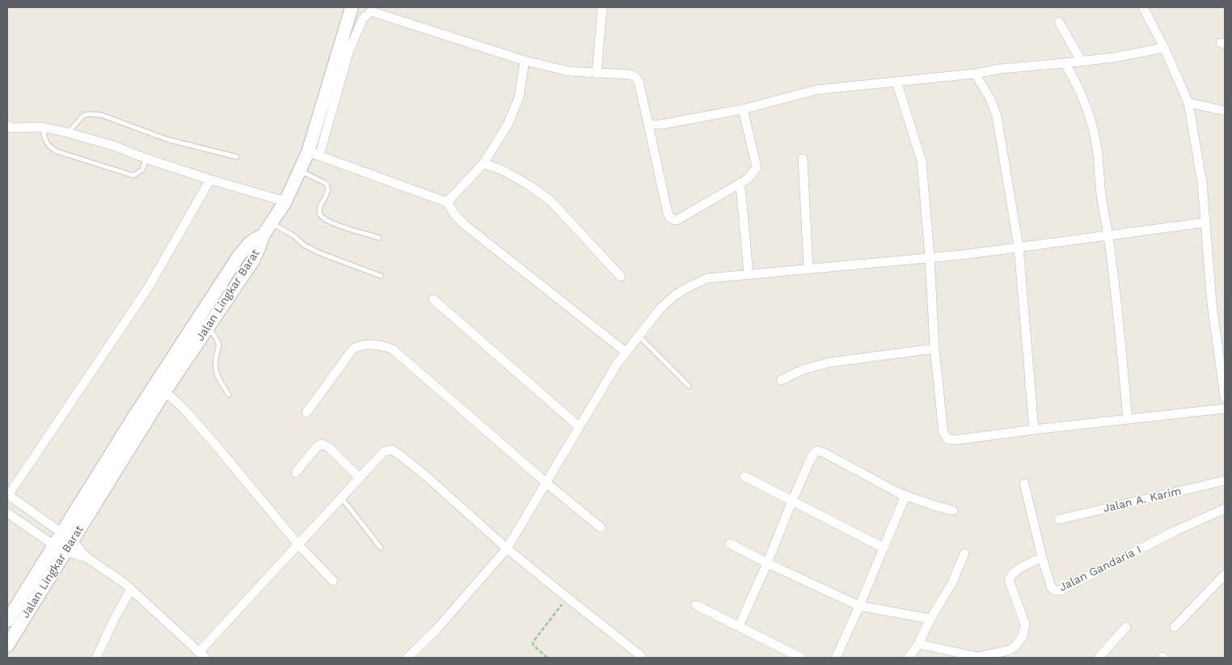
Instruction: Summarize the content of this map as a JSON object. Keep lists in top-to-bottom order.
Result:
{
  "streets": {
    "street": ["Jalan Lingkar Barat", "Jalan A. Karim", "Jalan Gandaria I"]
  }
}
